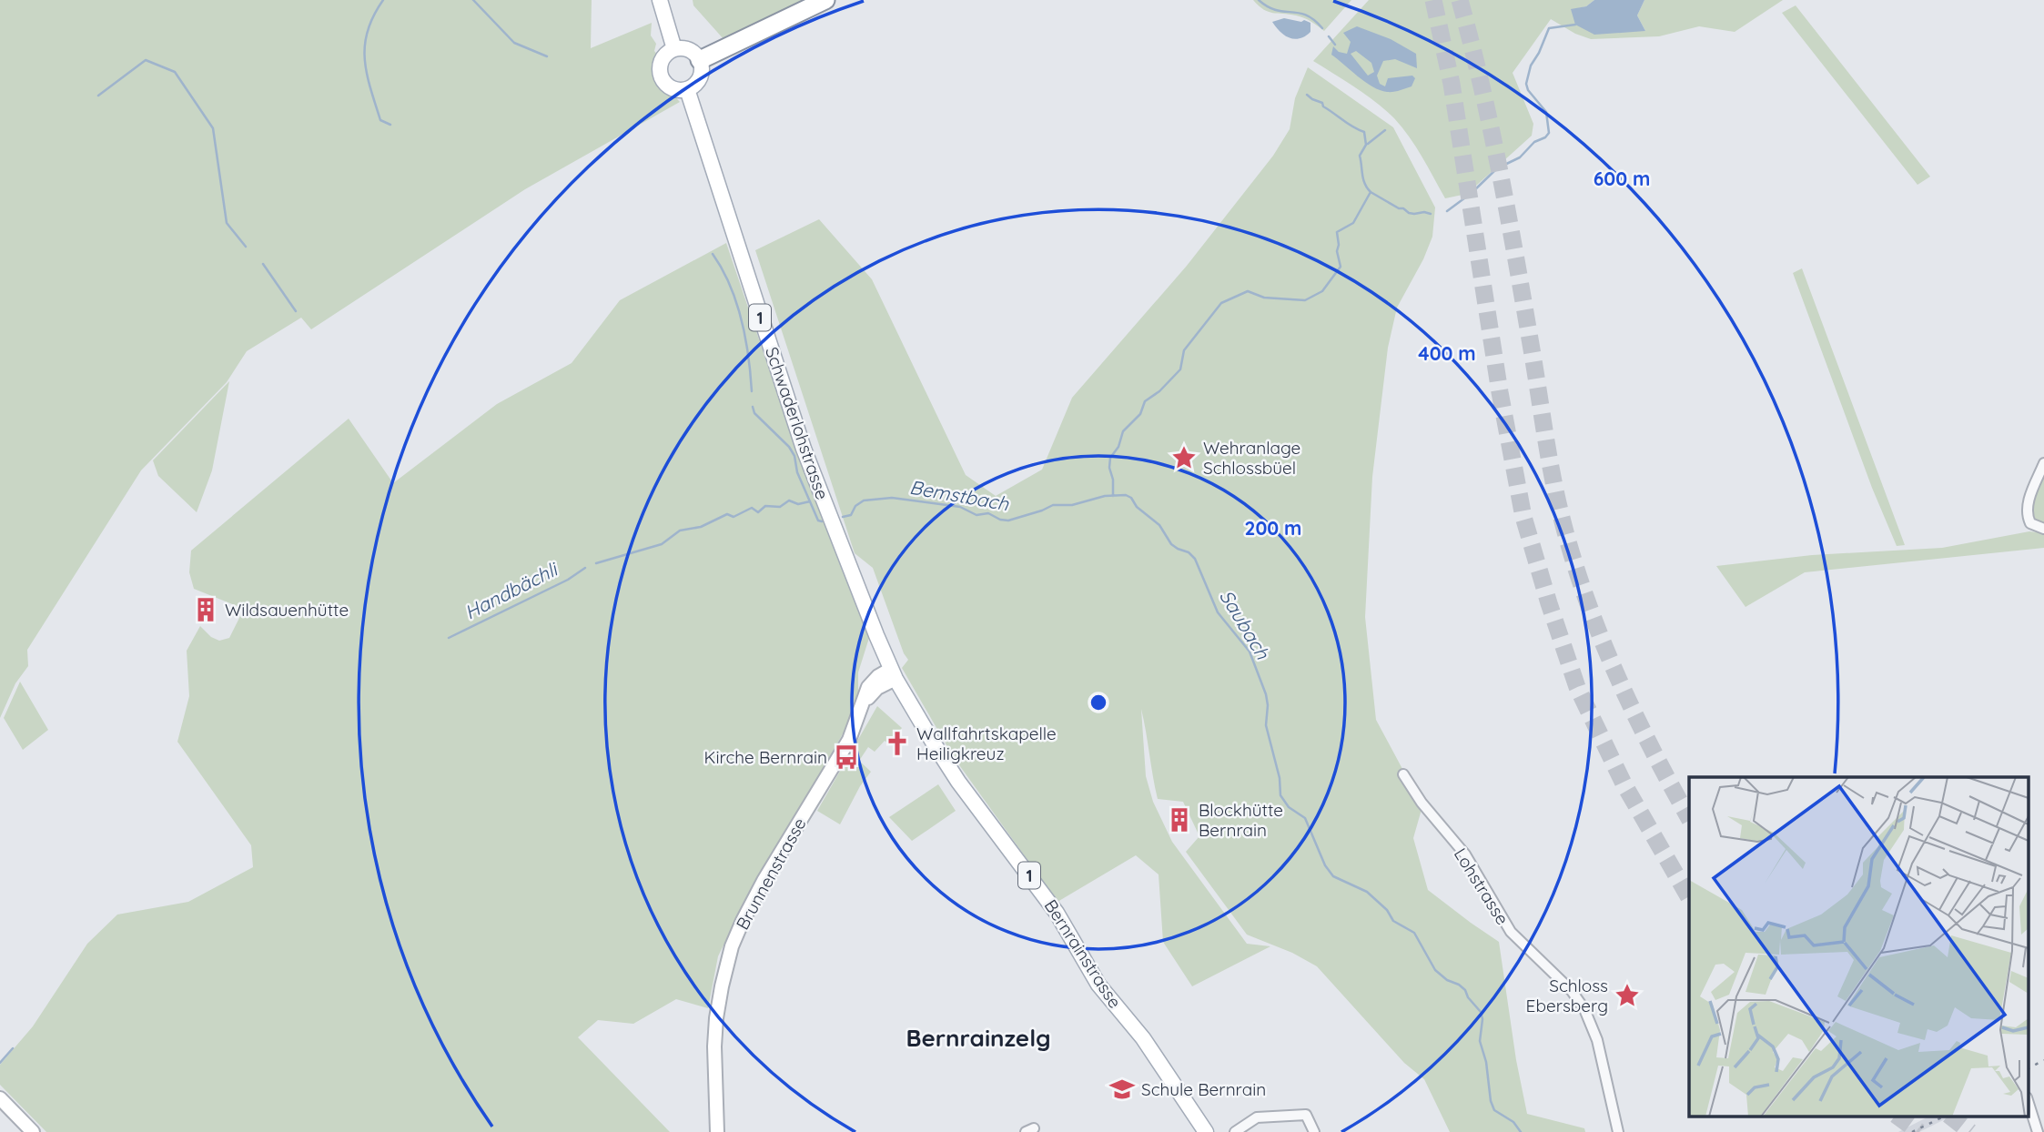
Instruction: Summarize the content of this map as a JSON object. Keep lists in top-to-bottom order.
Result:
{
  "streets": {
    "main road": [
      "1",
      "Schwaderlohstrasse",
      "Brunnenstrasse",
      "Bernrainstrasse"
    ],
    "street": ["Lohstrasse"]
  },
  "crossings": [
    ["Schwaderlohstrasse", "Bernrainstrasse"],
    ["Brunnenstrasse", "Bernrainstrasse"]
  ],
  "districts": ["Bernrainzelg"],
  "water": ["Bemstbach", "Handbächli", "Saubach"],
  "places": {
    "place": ["Wehranlage Schlossbüel", "Schloss Ebersberg"],
    "building": ["Wildsauenhütte", "Blockhütte Bernrain"],
    "church": ["Wallfahrtskapelle Heiligkreuz"],
    "bus stop": ["Kirche Bernrain"],
    "school or university": ["Schule Bernrain"]
  },
  "rings": ["600 m", "400 m", "200 m"]
}
